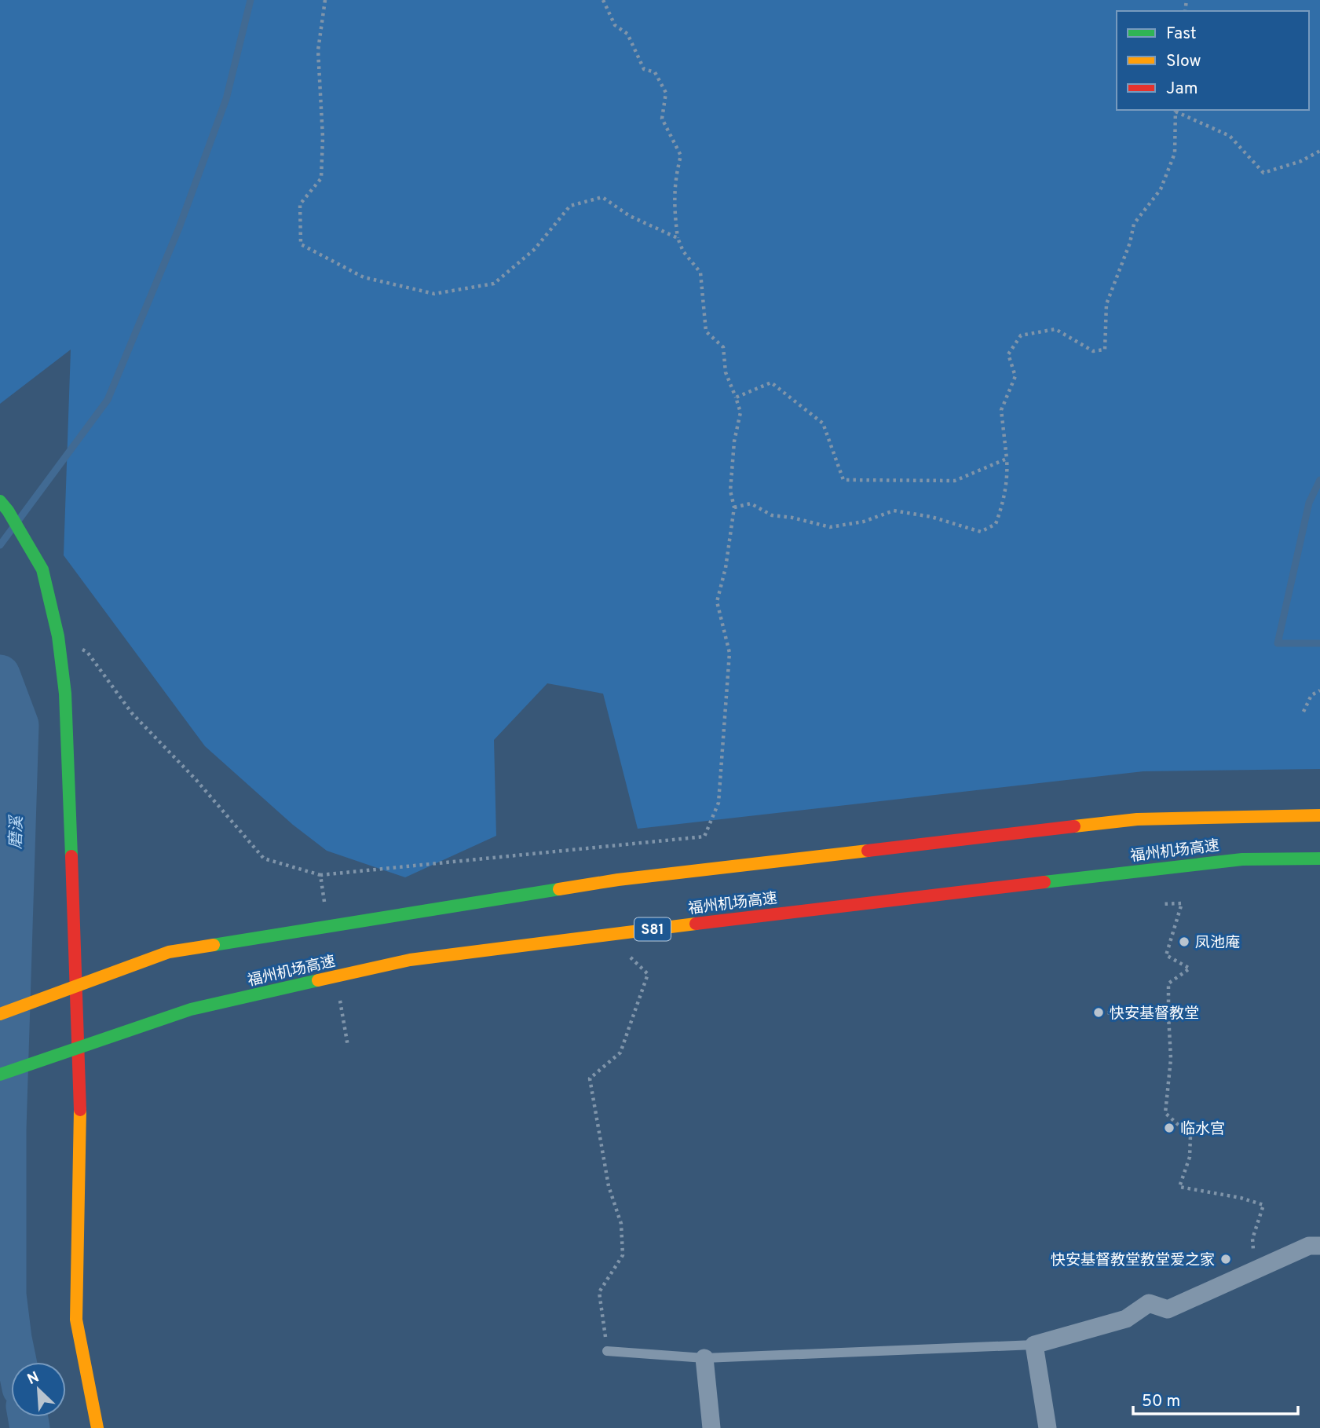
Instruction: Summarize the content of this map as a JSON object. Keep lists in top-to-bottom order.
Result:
{
  "streets": {
    "main road": ["福州机场高速", "S81"]
  },
  "water": ["磨溪"],
  "places": [
    "凤池庵",
    "快安基督教堂",
    "临水宫",
    "快安基督教堂教堂爱之家"
  ],
  "legend": ["Fast", "Slow", "Jam"],
  "scale_bar": "50 m",
  "north": "top left"
}
